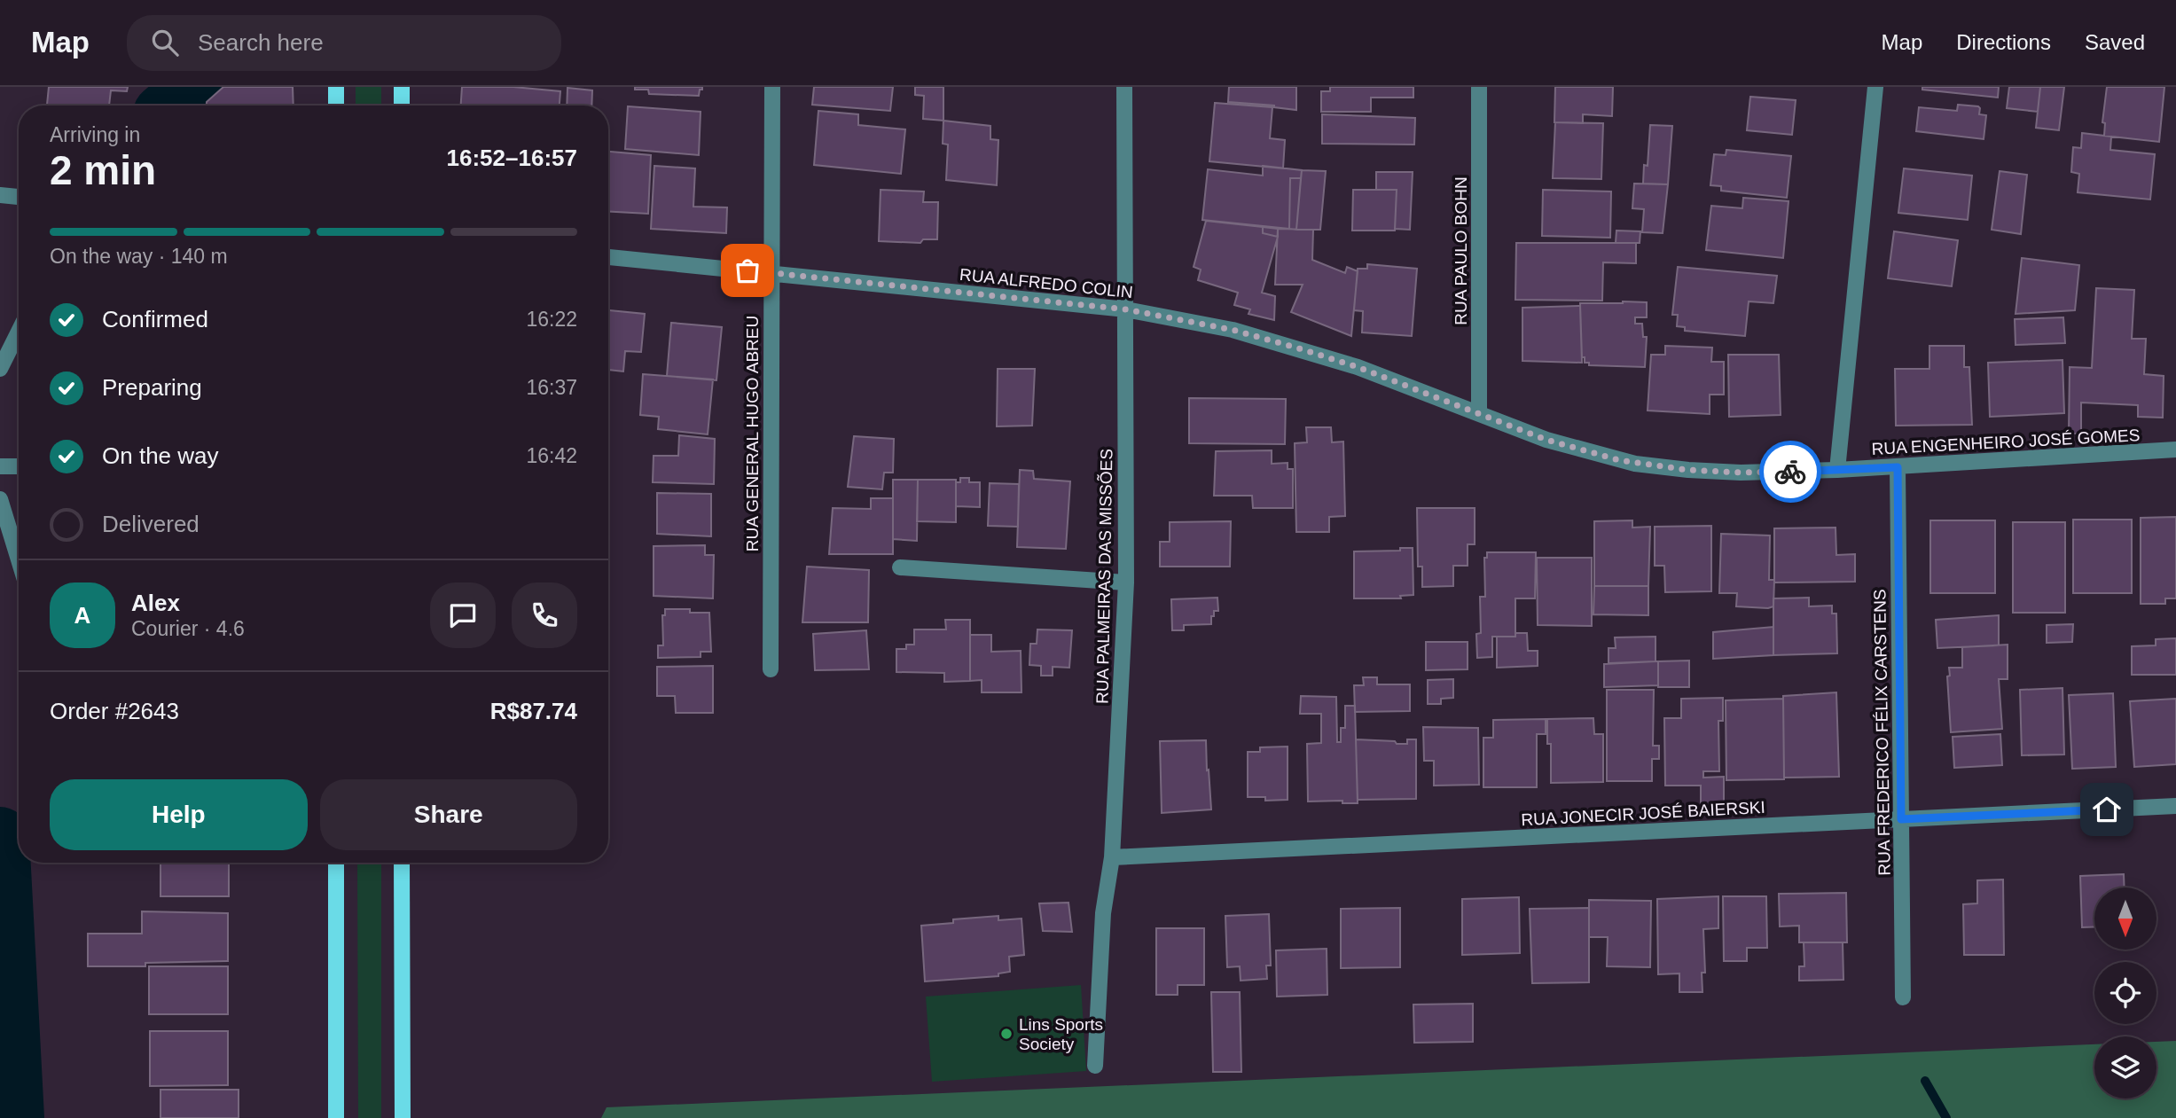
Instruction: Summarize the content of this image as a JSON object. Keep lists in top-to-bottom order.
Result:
{
  "streets": {
    "street": [
      "RUA PAULO BOHN",
      "RUA ALFREDO COLIN",
      "RUA GENERAL HUGO ABREU",
      "RUA ENGENHEIRO JOSÉ GOMES",
      "RUA PALMEIRAS DAS MISSÕES",
      "RUA FREDERICO FÉLIX CARSTENS",
      "RUA JONECIR JOSÉ BAIERSKI"
    ]
  },
  "crossings": [
    ["RUA PAULO BOHN", "RUA ALFREDO COLIN"],
    ["RUA ALFREDO COLIN", "RUA GENERAL HUGO ABREU"],
    ["RUA ALFREDO COLIN", "RUA ENGENHEIRO JOSÉ GOMES"],
    ["RUA ALFREDO COLIN", "RUA PALMEIRAS DAS MISSÕES"],
    ["RUA ENGENHEIRO JOSÉ GOMES", "RUA FREDERICO FÉLIX CARSTENS"],
    ["RUA PALMEIRAS DAS MISSÕES", "RUA JONECIR JOSÉ BAIERSKI"],
    ["RUA FREDERICO FÉLIX CARSTENS", "RUA JONECIR JOSÉ BAIERSKI"]
  ],
  "places": ["Lins Sports Society"],
  "north": "bottom",
  "page": {
    "header": "Map",
    "search": "Search here",
    "nav": ["Map", "Directions", "Saved"],
    "heading": ["2 min", "Arriving in", "16:52–16:57"],
    "panel": [
      "Alex",
      "Courier · 4.6",
      "Order #2643",
      "R$87.74"
    ],
    "bar": "On the way · 140 m",
    "list": [
      ["Confirmed", "16:22"],
      ["Preparing", "16:37"],
      ["On the way", "16:42"],
      "Delivered"
    ],
    "round": "A",
    "buttons": ["Help", "Share"]
  }
}
